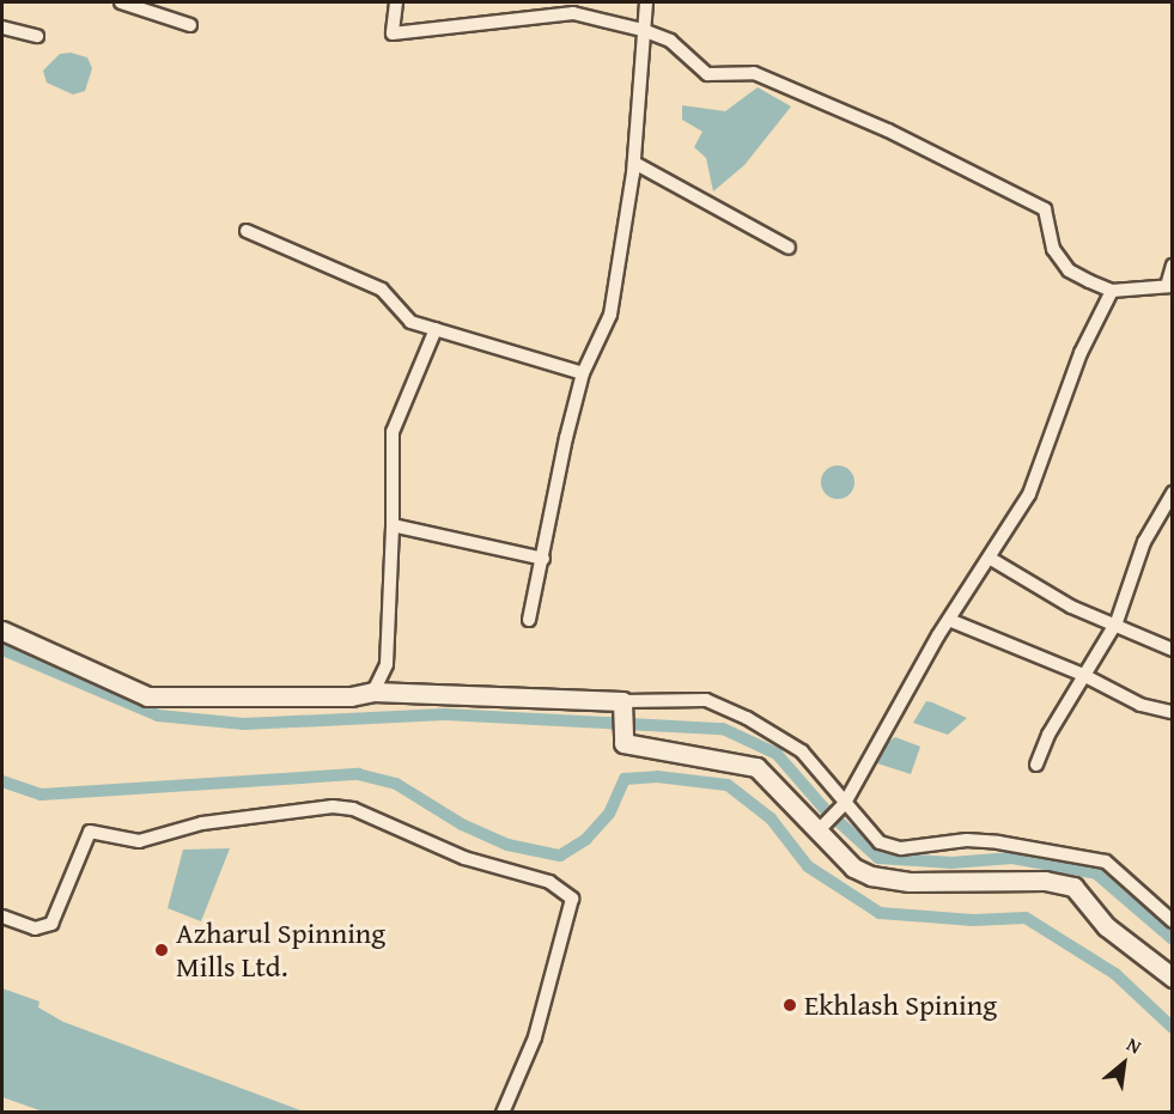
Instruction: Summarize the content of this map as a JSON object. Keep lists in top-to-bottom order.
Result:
{
  "places": ["Azharul Spinning Mills Ltd.", "Ekhlash Spining"],
  "north": "top right"
}
